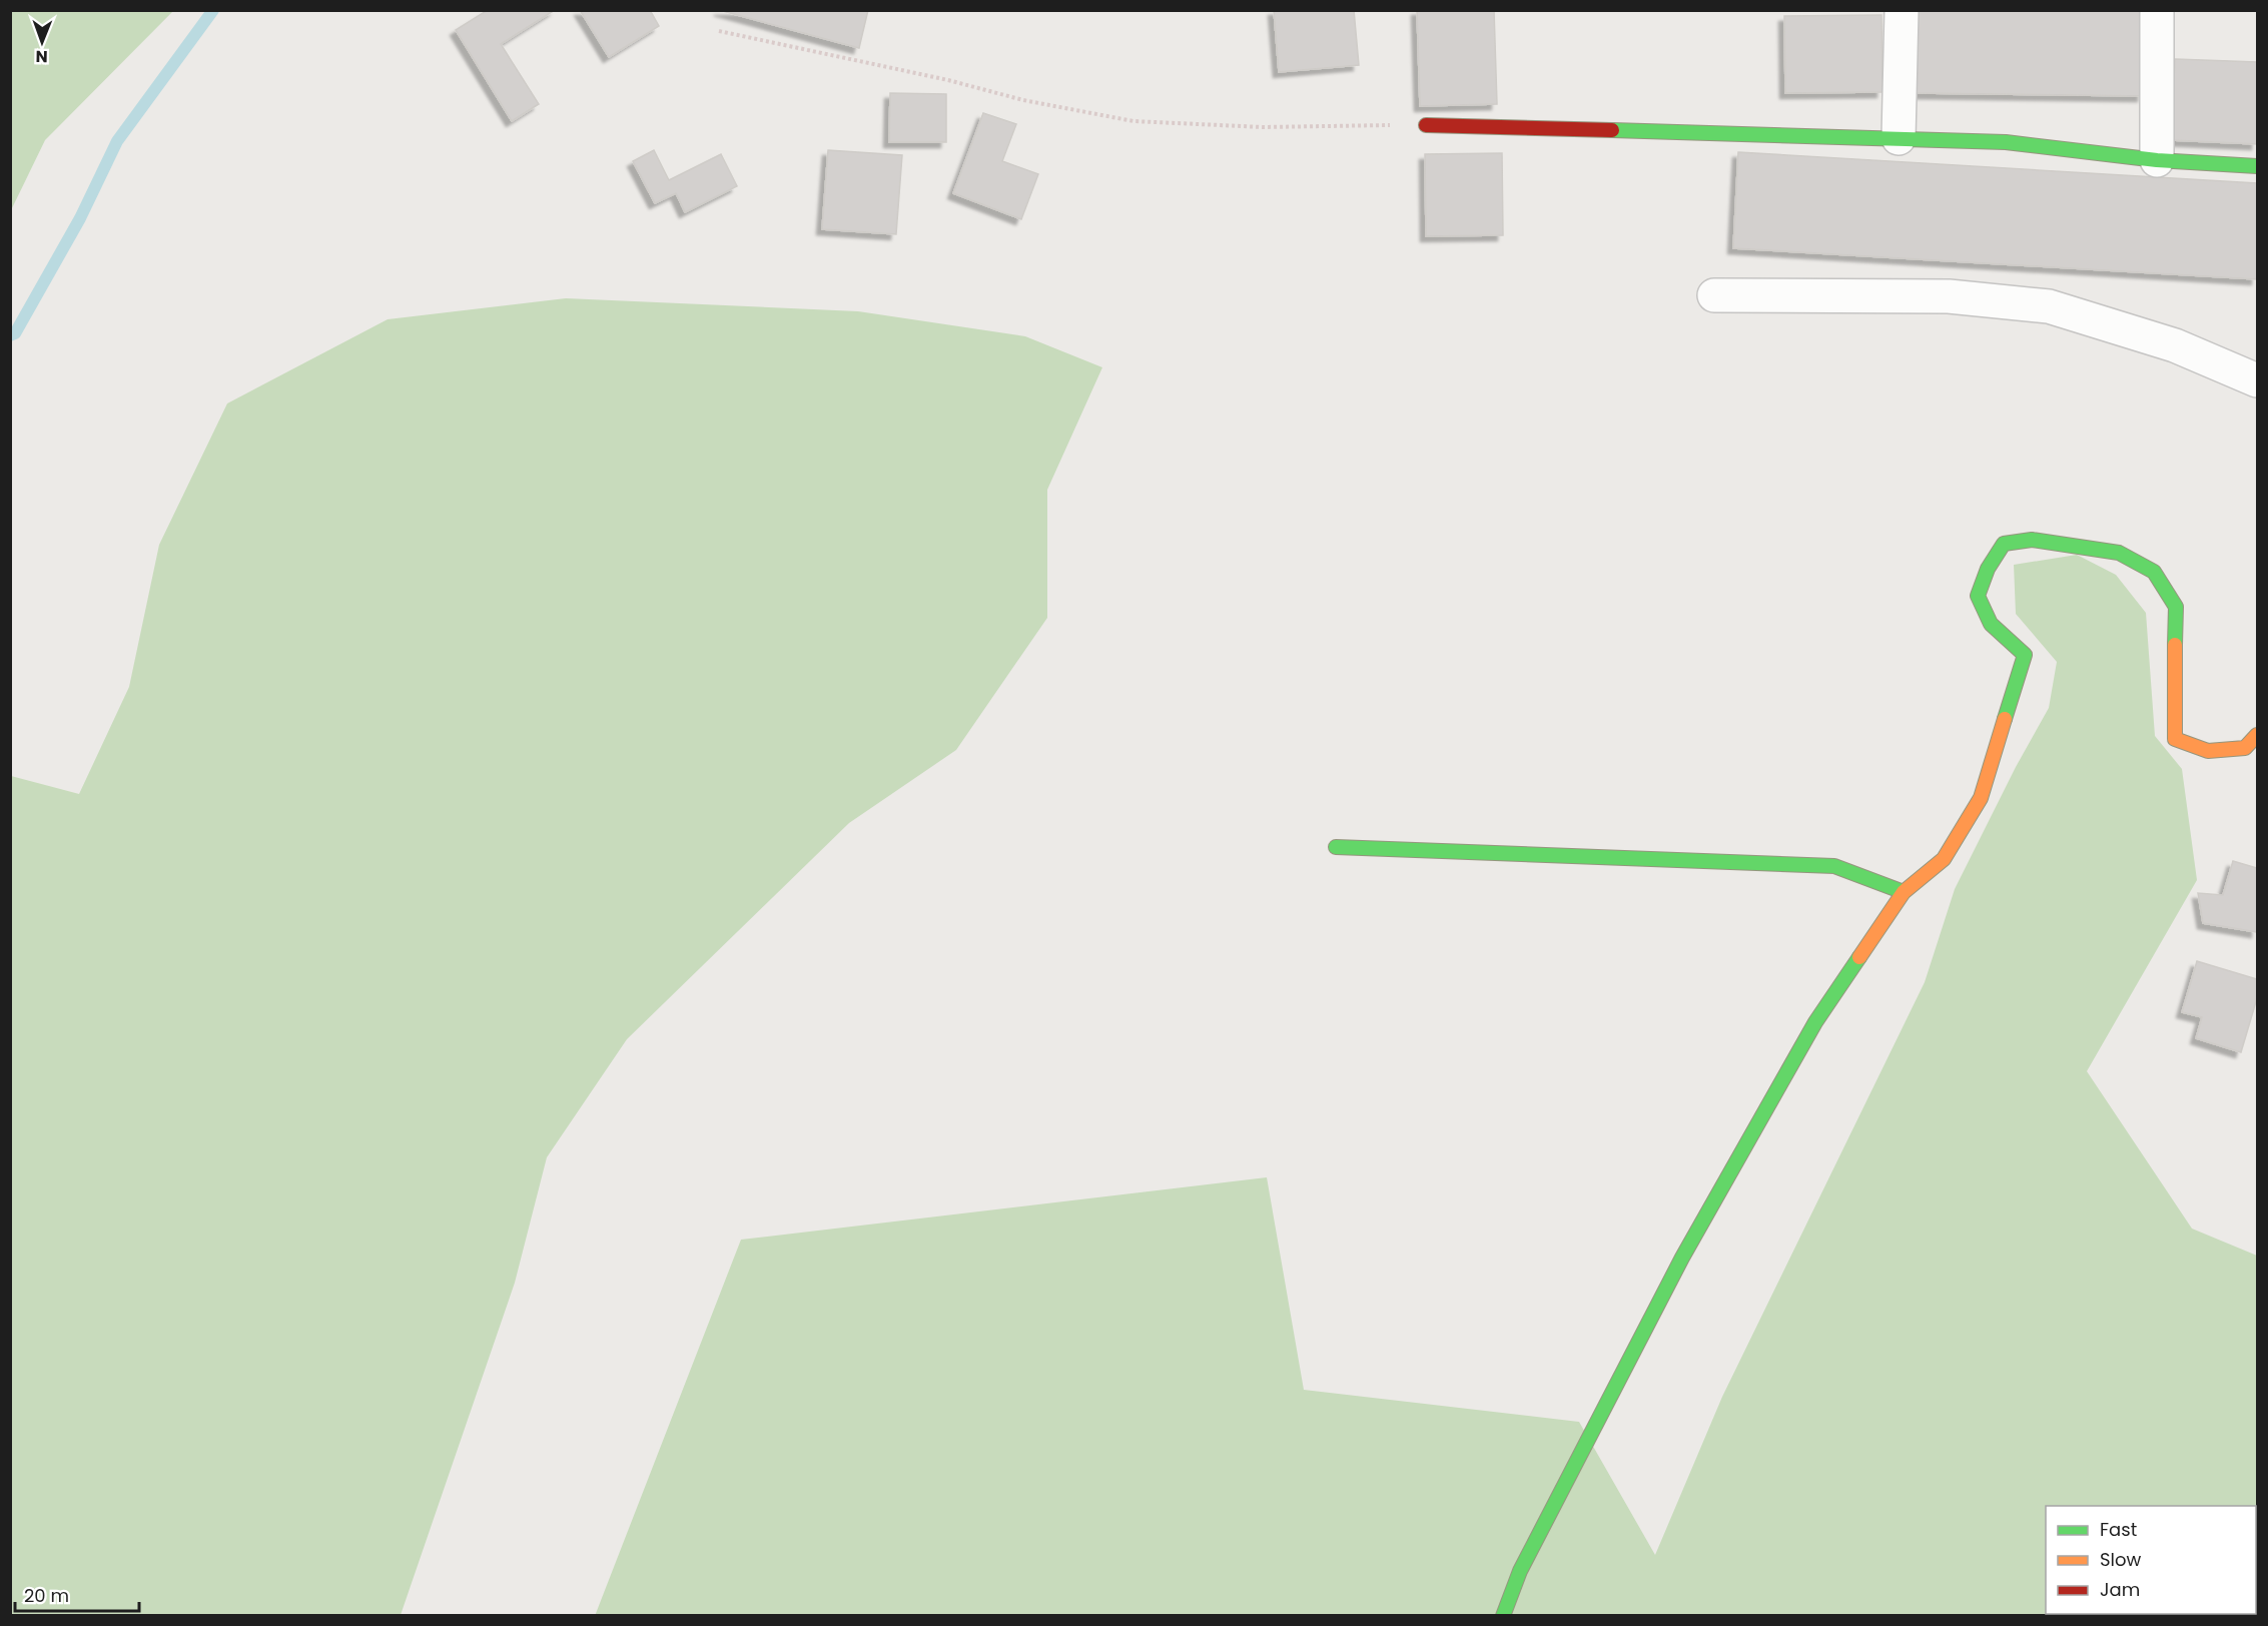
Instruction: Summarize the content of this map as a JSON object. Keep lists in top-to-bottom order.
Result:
{
  "legend": ["Fast", "Slow", "Jam"],
  "scale_bar": "20 m",
  "north": "bottom"
}
